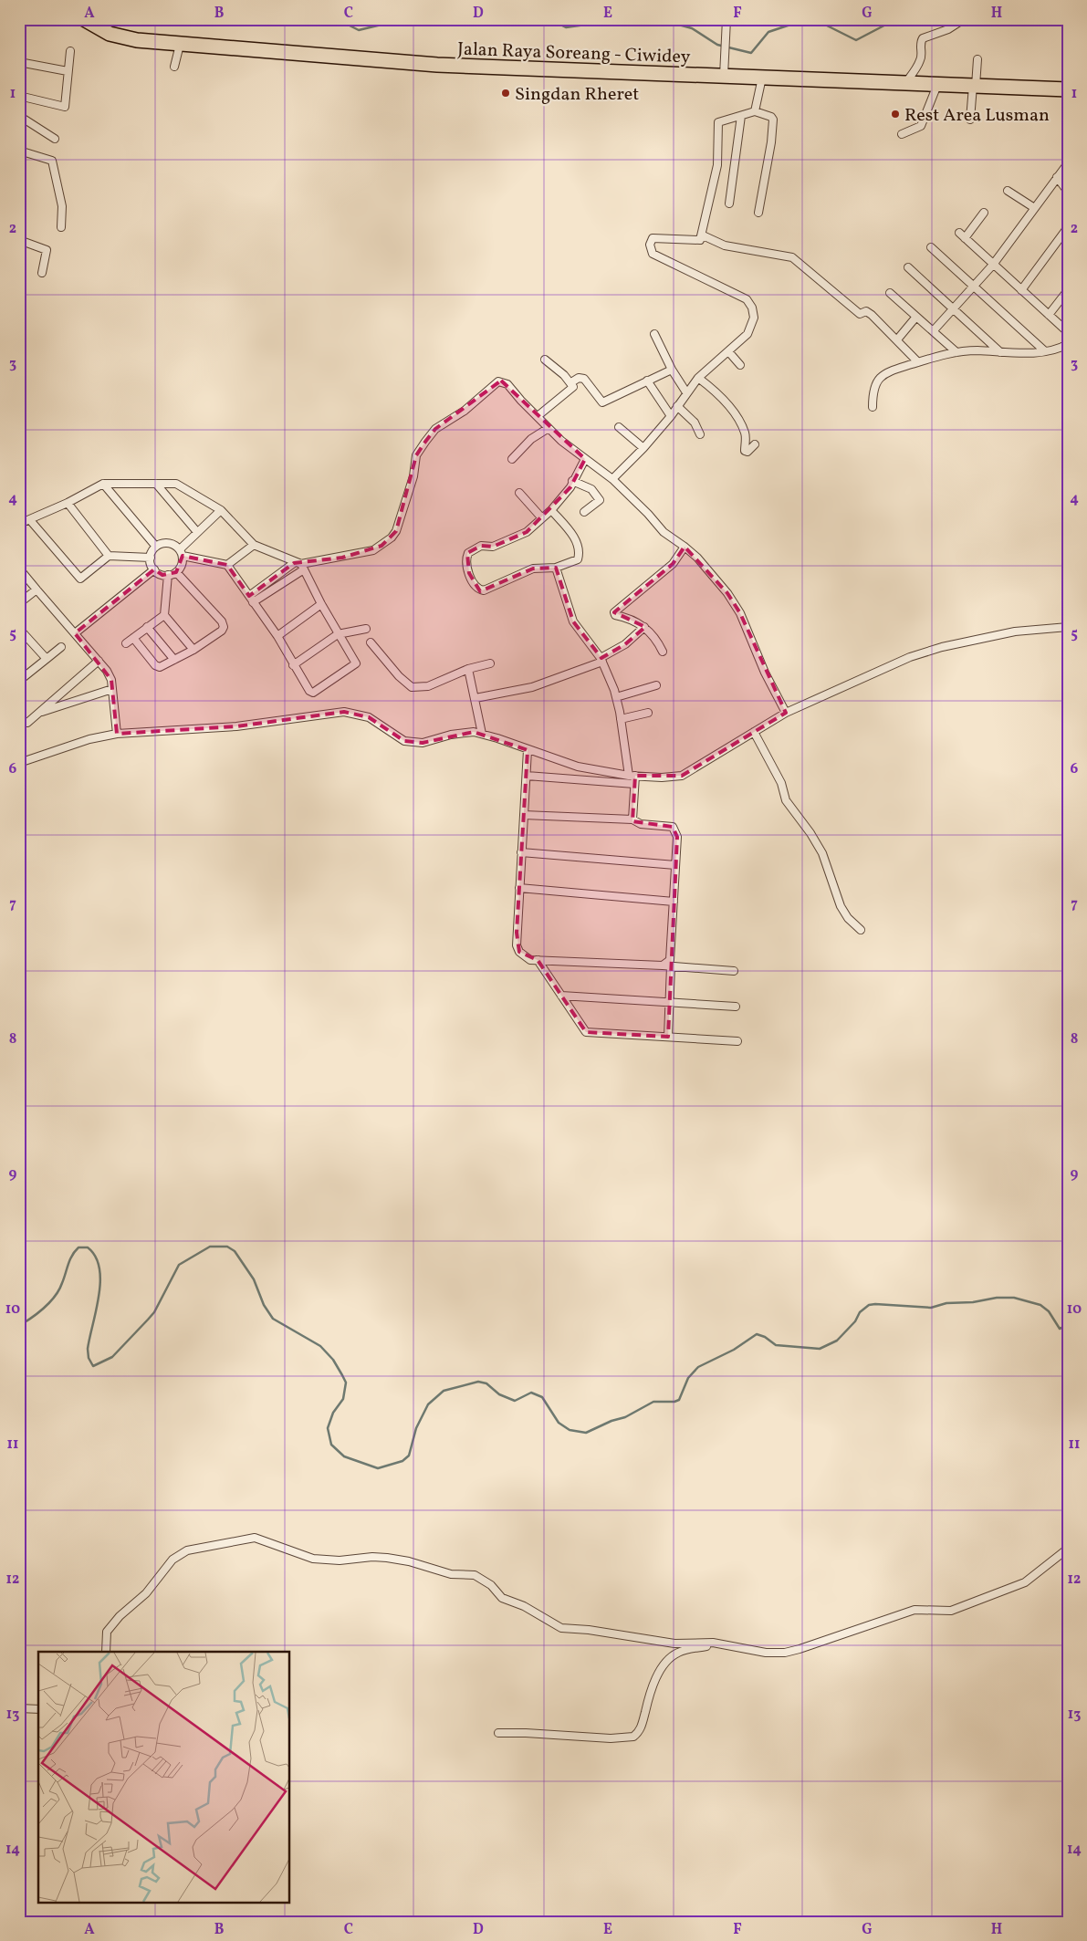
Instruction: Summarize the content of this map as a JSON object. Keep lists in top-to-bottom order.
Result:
{
  "streets": {
    "highway": ["Jalan Raya Soreang - Ciwidey"]
  },
  "places": ["Singdan Rheret", "Rest Area Lusman"],
  "grid": {
    "columns": [
      "A",
      "B",
      "C",
      "D",
      "E",
      "F",
      "G",
      "H"
    ],
    "rows": [
      "1",
      "2",
      "3",
      "4",
      "5",
      "6",
      "7",
      "8",
      "9",
      "10",
      "11",
      "12",
      "13",
      "14"
    ]
  }
}
